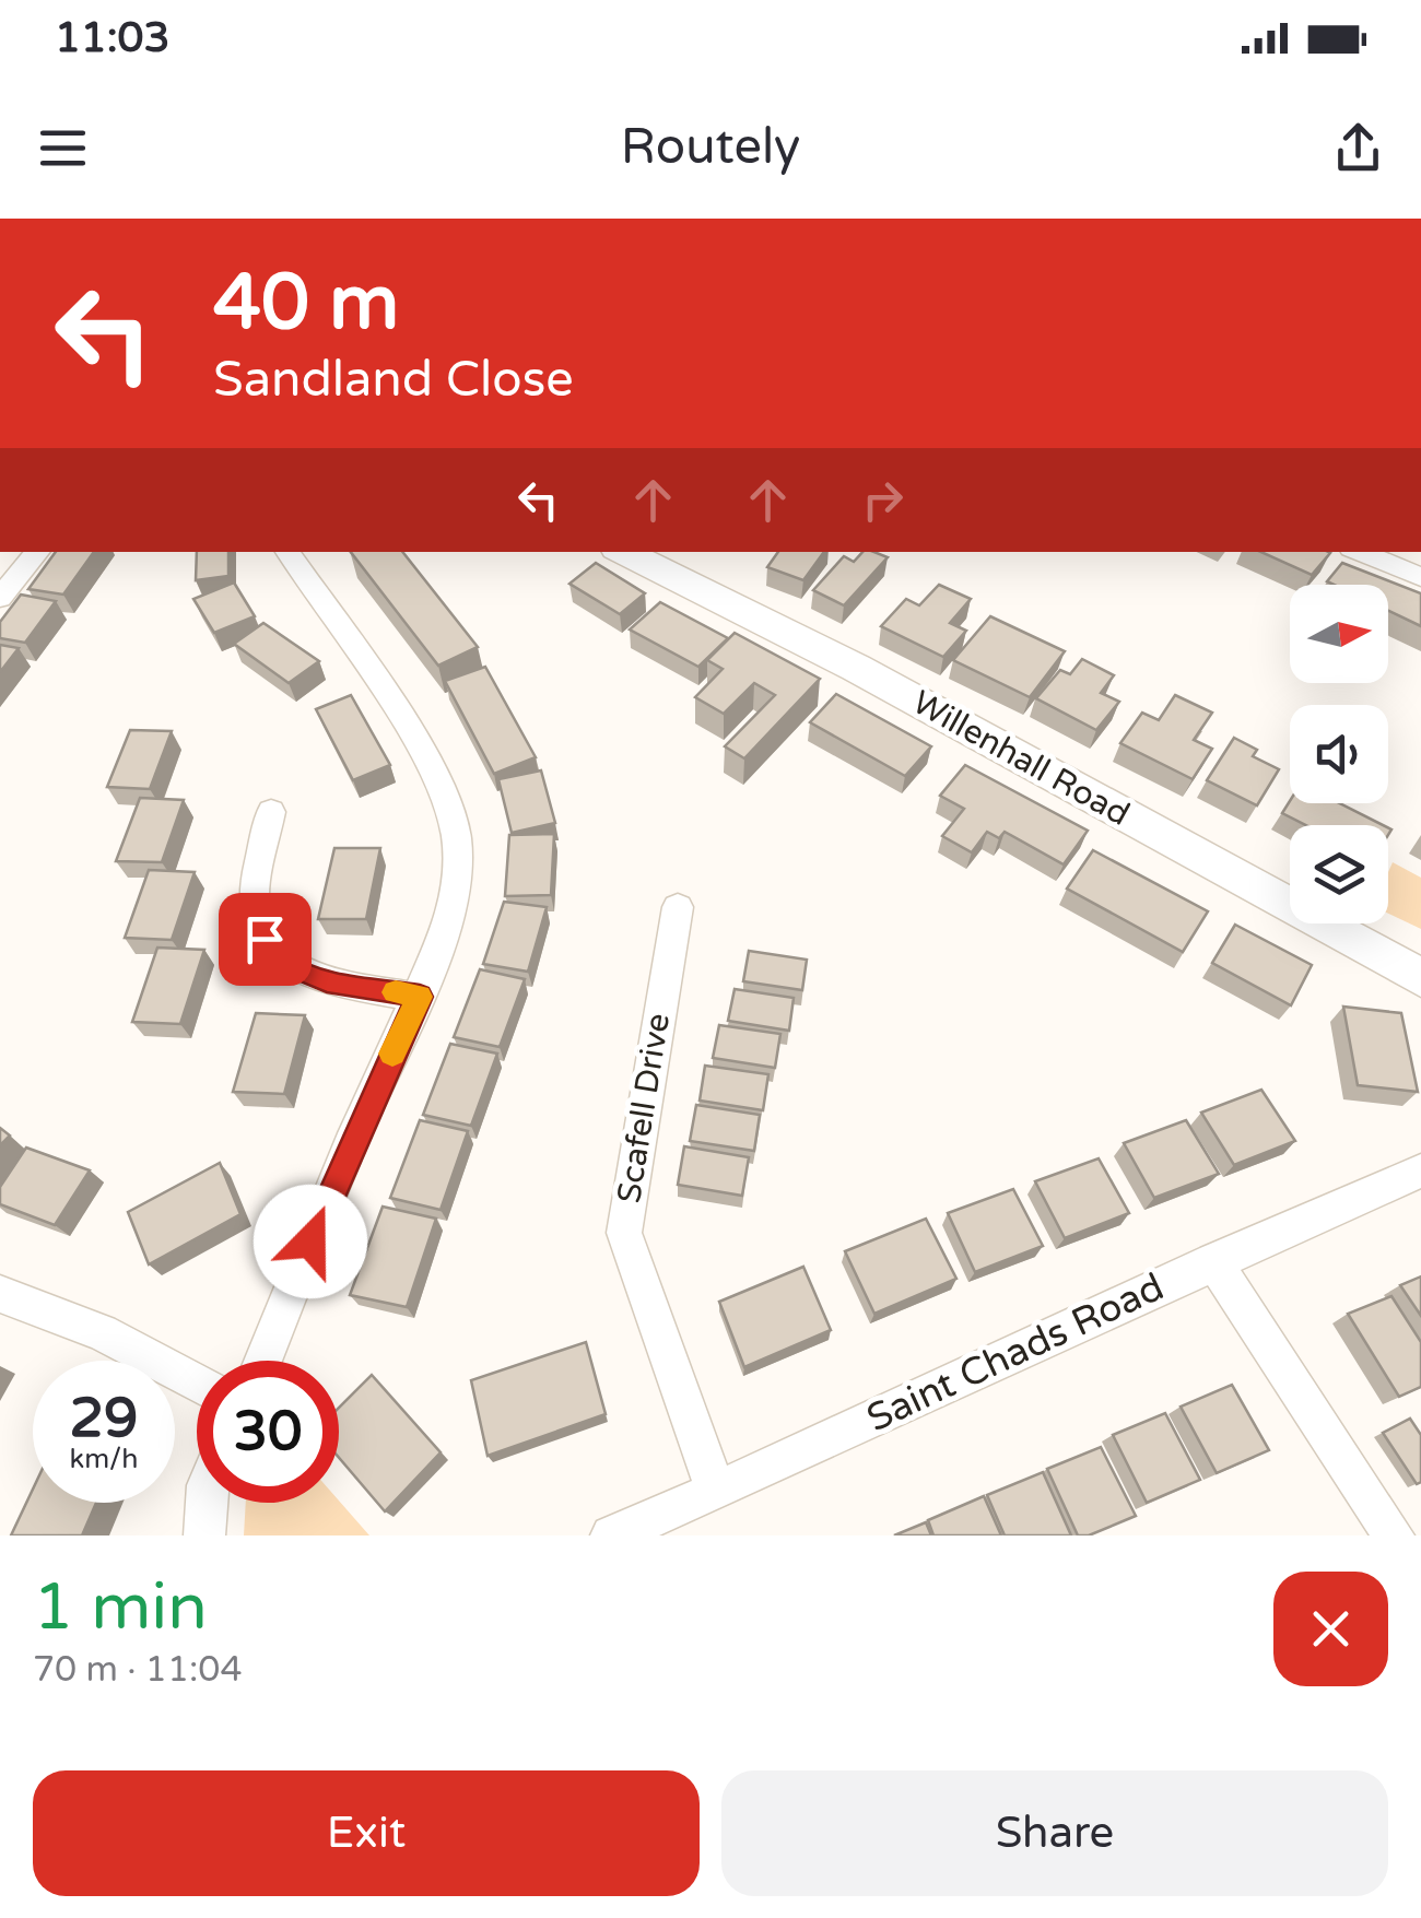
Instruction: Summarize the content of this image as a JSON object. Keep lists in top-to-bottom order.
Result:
{
  "streets": {
    "main road": ["Willenhall Road"],
    "street": ["Scafell Drive", "Saint Chads Road"]
  },
  "crossings": [
    ["Scafell Drive", "Saint Chads Road"]
  ],
  "north": "right",
  "page": {
    "status": "11:03",
    "header": "Routely",
    "turn": ["40 m", "Sandland Close"],
    "speed": "29 km/h",
    "limit": "30",
    "heading": ["1 min", "70 m · 11:04"],
    "buttons": ["Exit", "Share"]
  }
}
